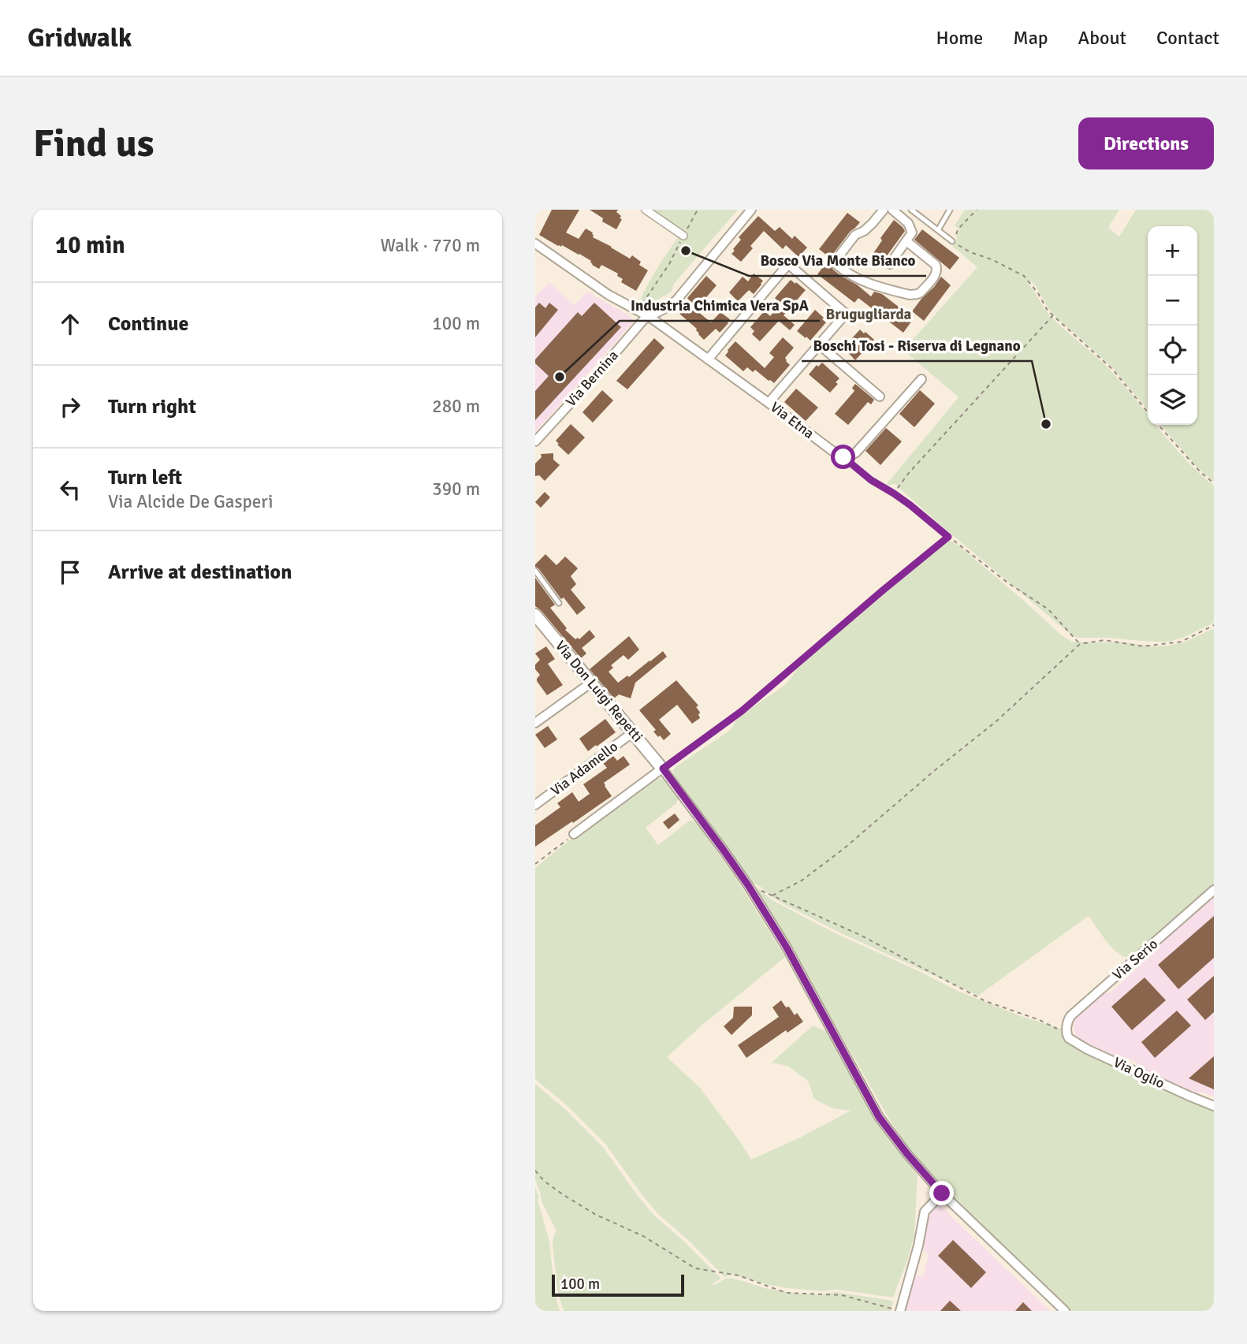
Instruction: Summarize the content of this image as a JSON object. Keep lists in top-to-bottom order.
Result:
{
  "streets": {
    "street": [
      "Via Bernina",
      "Via Etna",
      "Via Don Luigi Repetti",
      "Via Adamello",
      "Via Serio",
      "Via Oglio"
    ]
  },
  "crossings": [
    ["Via Bernina", "Via Etna"],
    ["Via Don Luigi Repetti", "Via Adamello"],
    ["Via Serio", "Via Oglio"]
  ],
  "districts": ["Brugugliarda"],
  "places": ["Bosco Via Monte Bianco", "Industria Chimica Vera SpA", "Boschi Tosi - Riserva di Legnano"],
  "scale_bar": "100 m",
  "page": {
    "header": "Gridwalk",
    "nav": [
      "Home",
      "Map",
      "About",
      "Contact"
    ],
    "buttons": "Directions",
    "title": "Find us",
    "heading": ["10 min", "Walk · 770 m"],
    "map_buttons": ["+", "−"],
    "list": [
      ["Continue", "100 m"],
      ["Turn right", "280 m"],
      ["Turn left", "Via Alcide De Gasperi", "390 m"],
      "Arrive at destination"
    ],
    "scale": "100 m"
  }
}
